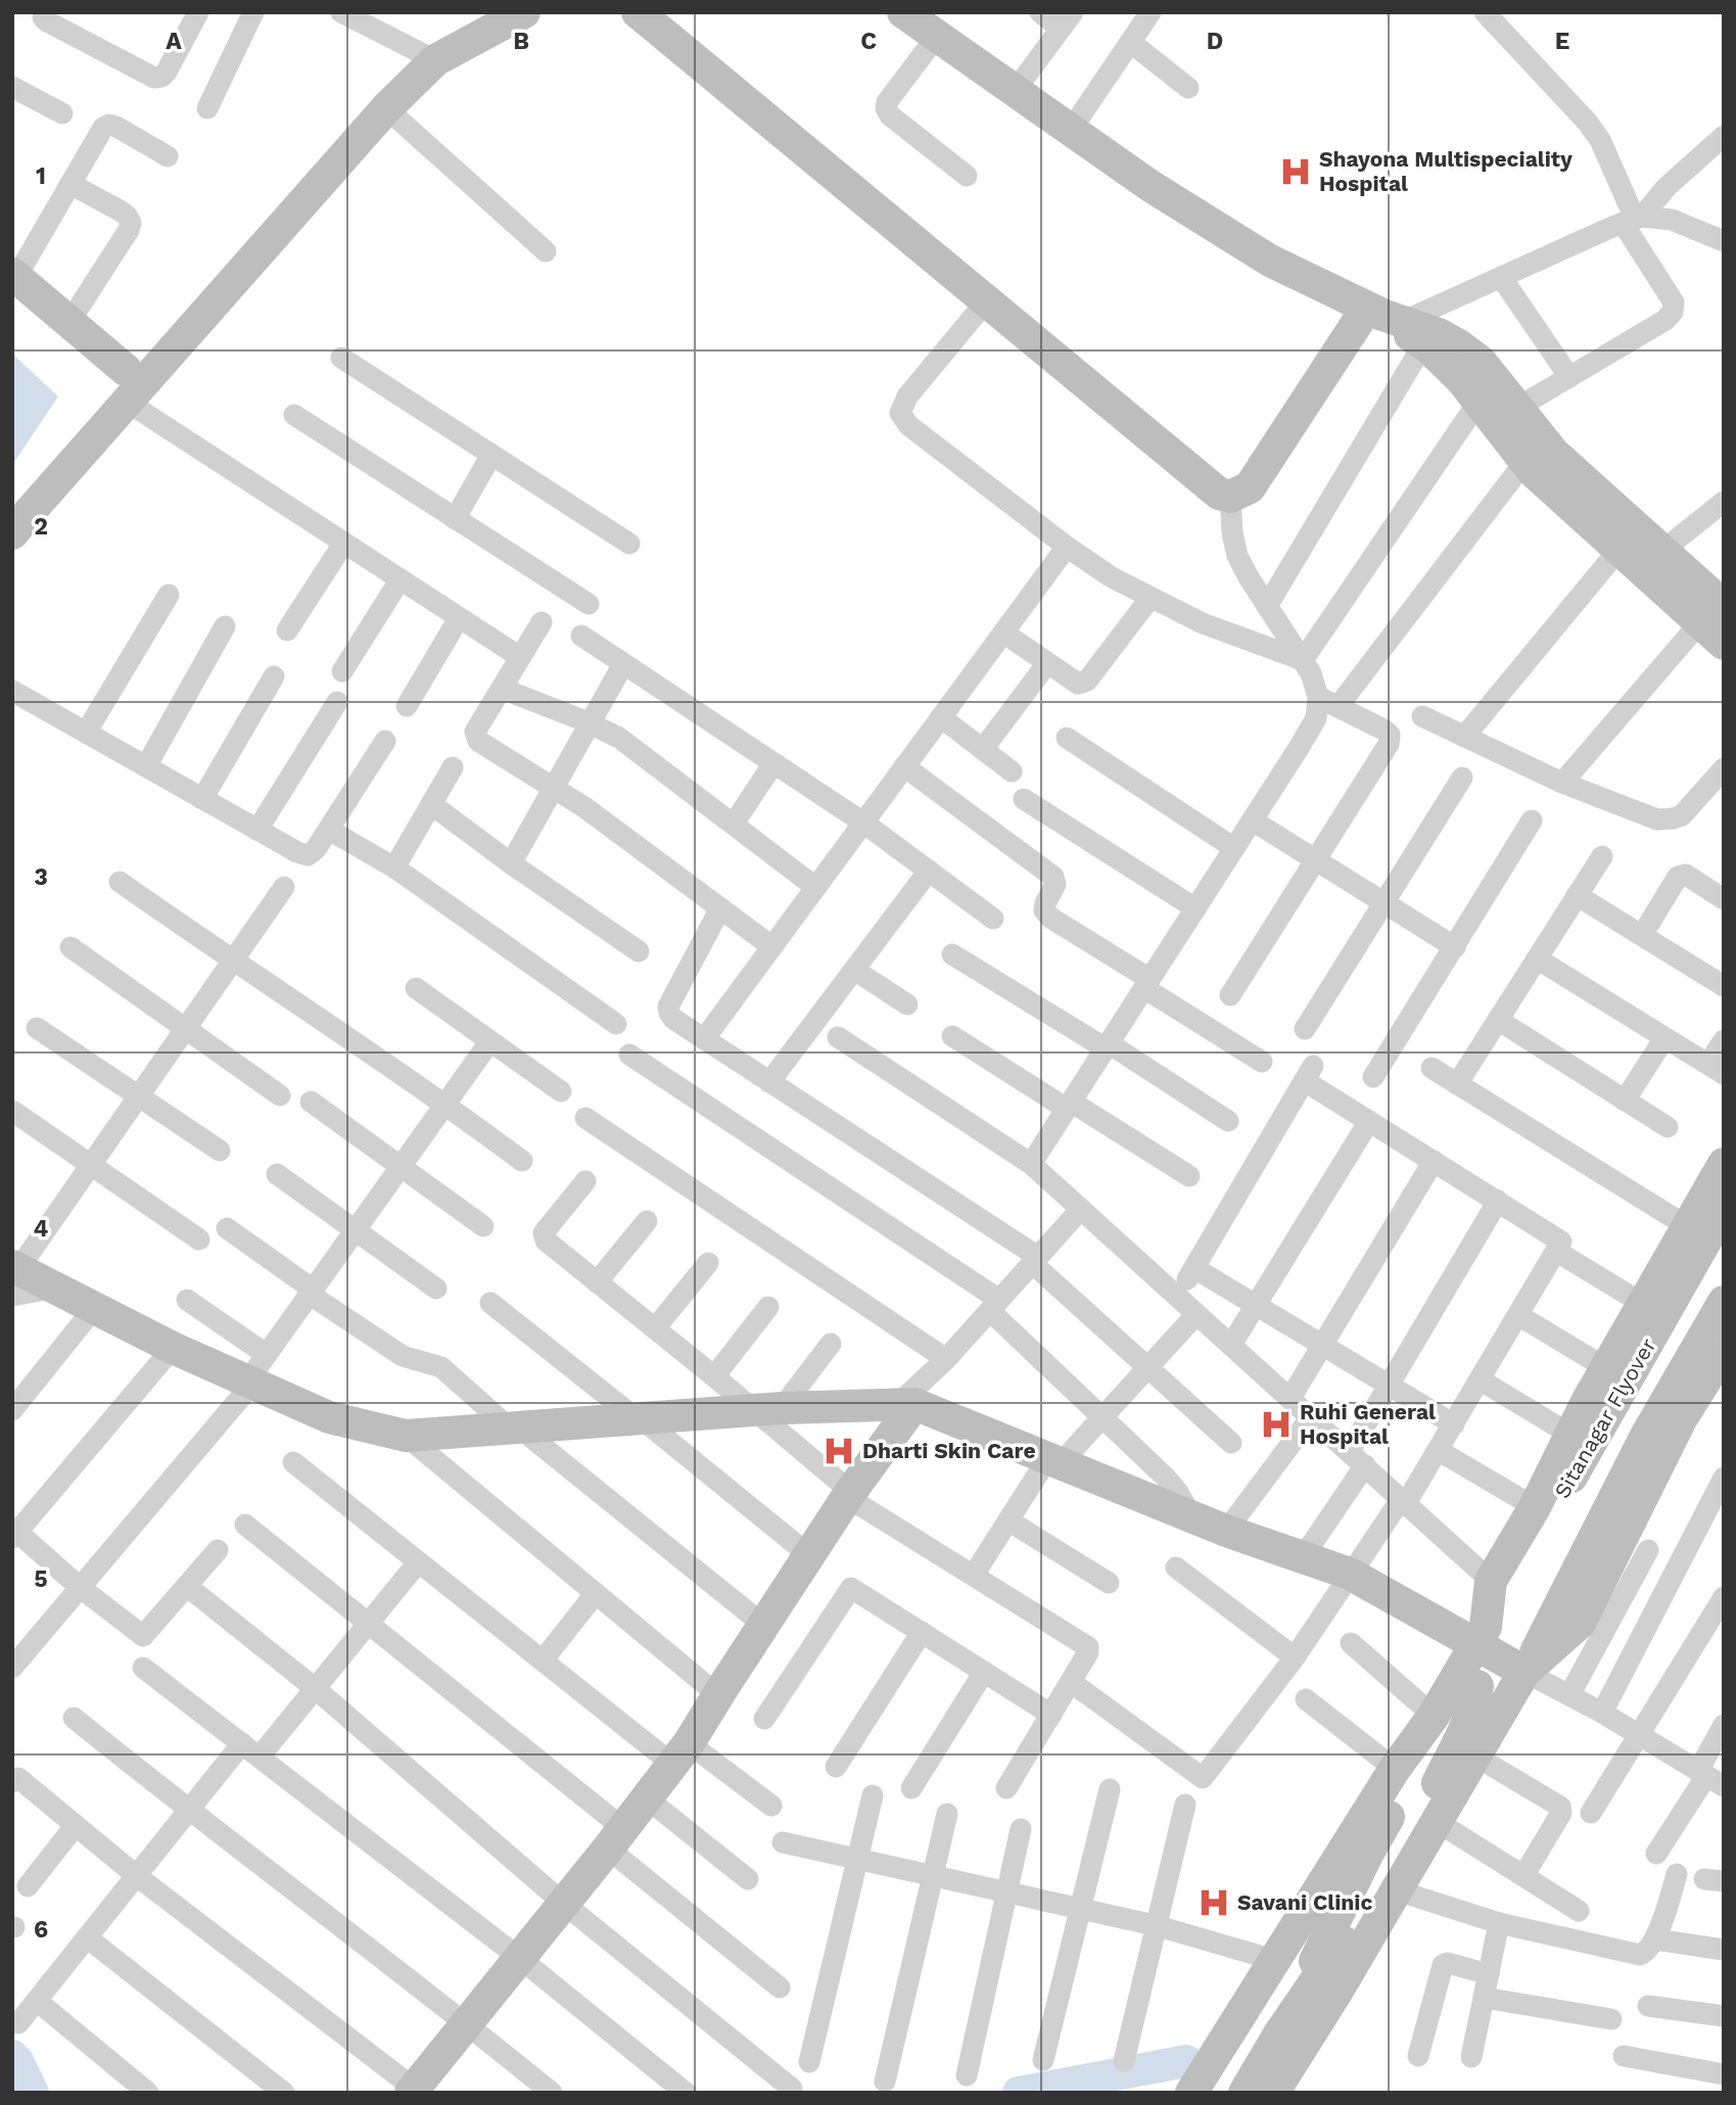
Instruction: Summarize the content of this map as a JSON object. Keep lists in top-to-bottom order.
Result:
{
  "streets": {
    "street": ["Sitanagar Flyover"]
  },
  "places": {
    "hospital": [
      "Shayona Multispeciality Hospital",
      "Ruhi General Hospital",
      "Dharti Skin Care",
      "Savani Clinic"
    ]
  },
  "grid": {
    "columns": [
      "A",
      "B",
      "C",
      "D",
      "E"
    ],
    "rows": [
      "1",
      "2",
      "3",
      "4",
      "5",
      "6"
    ]
  }
}
